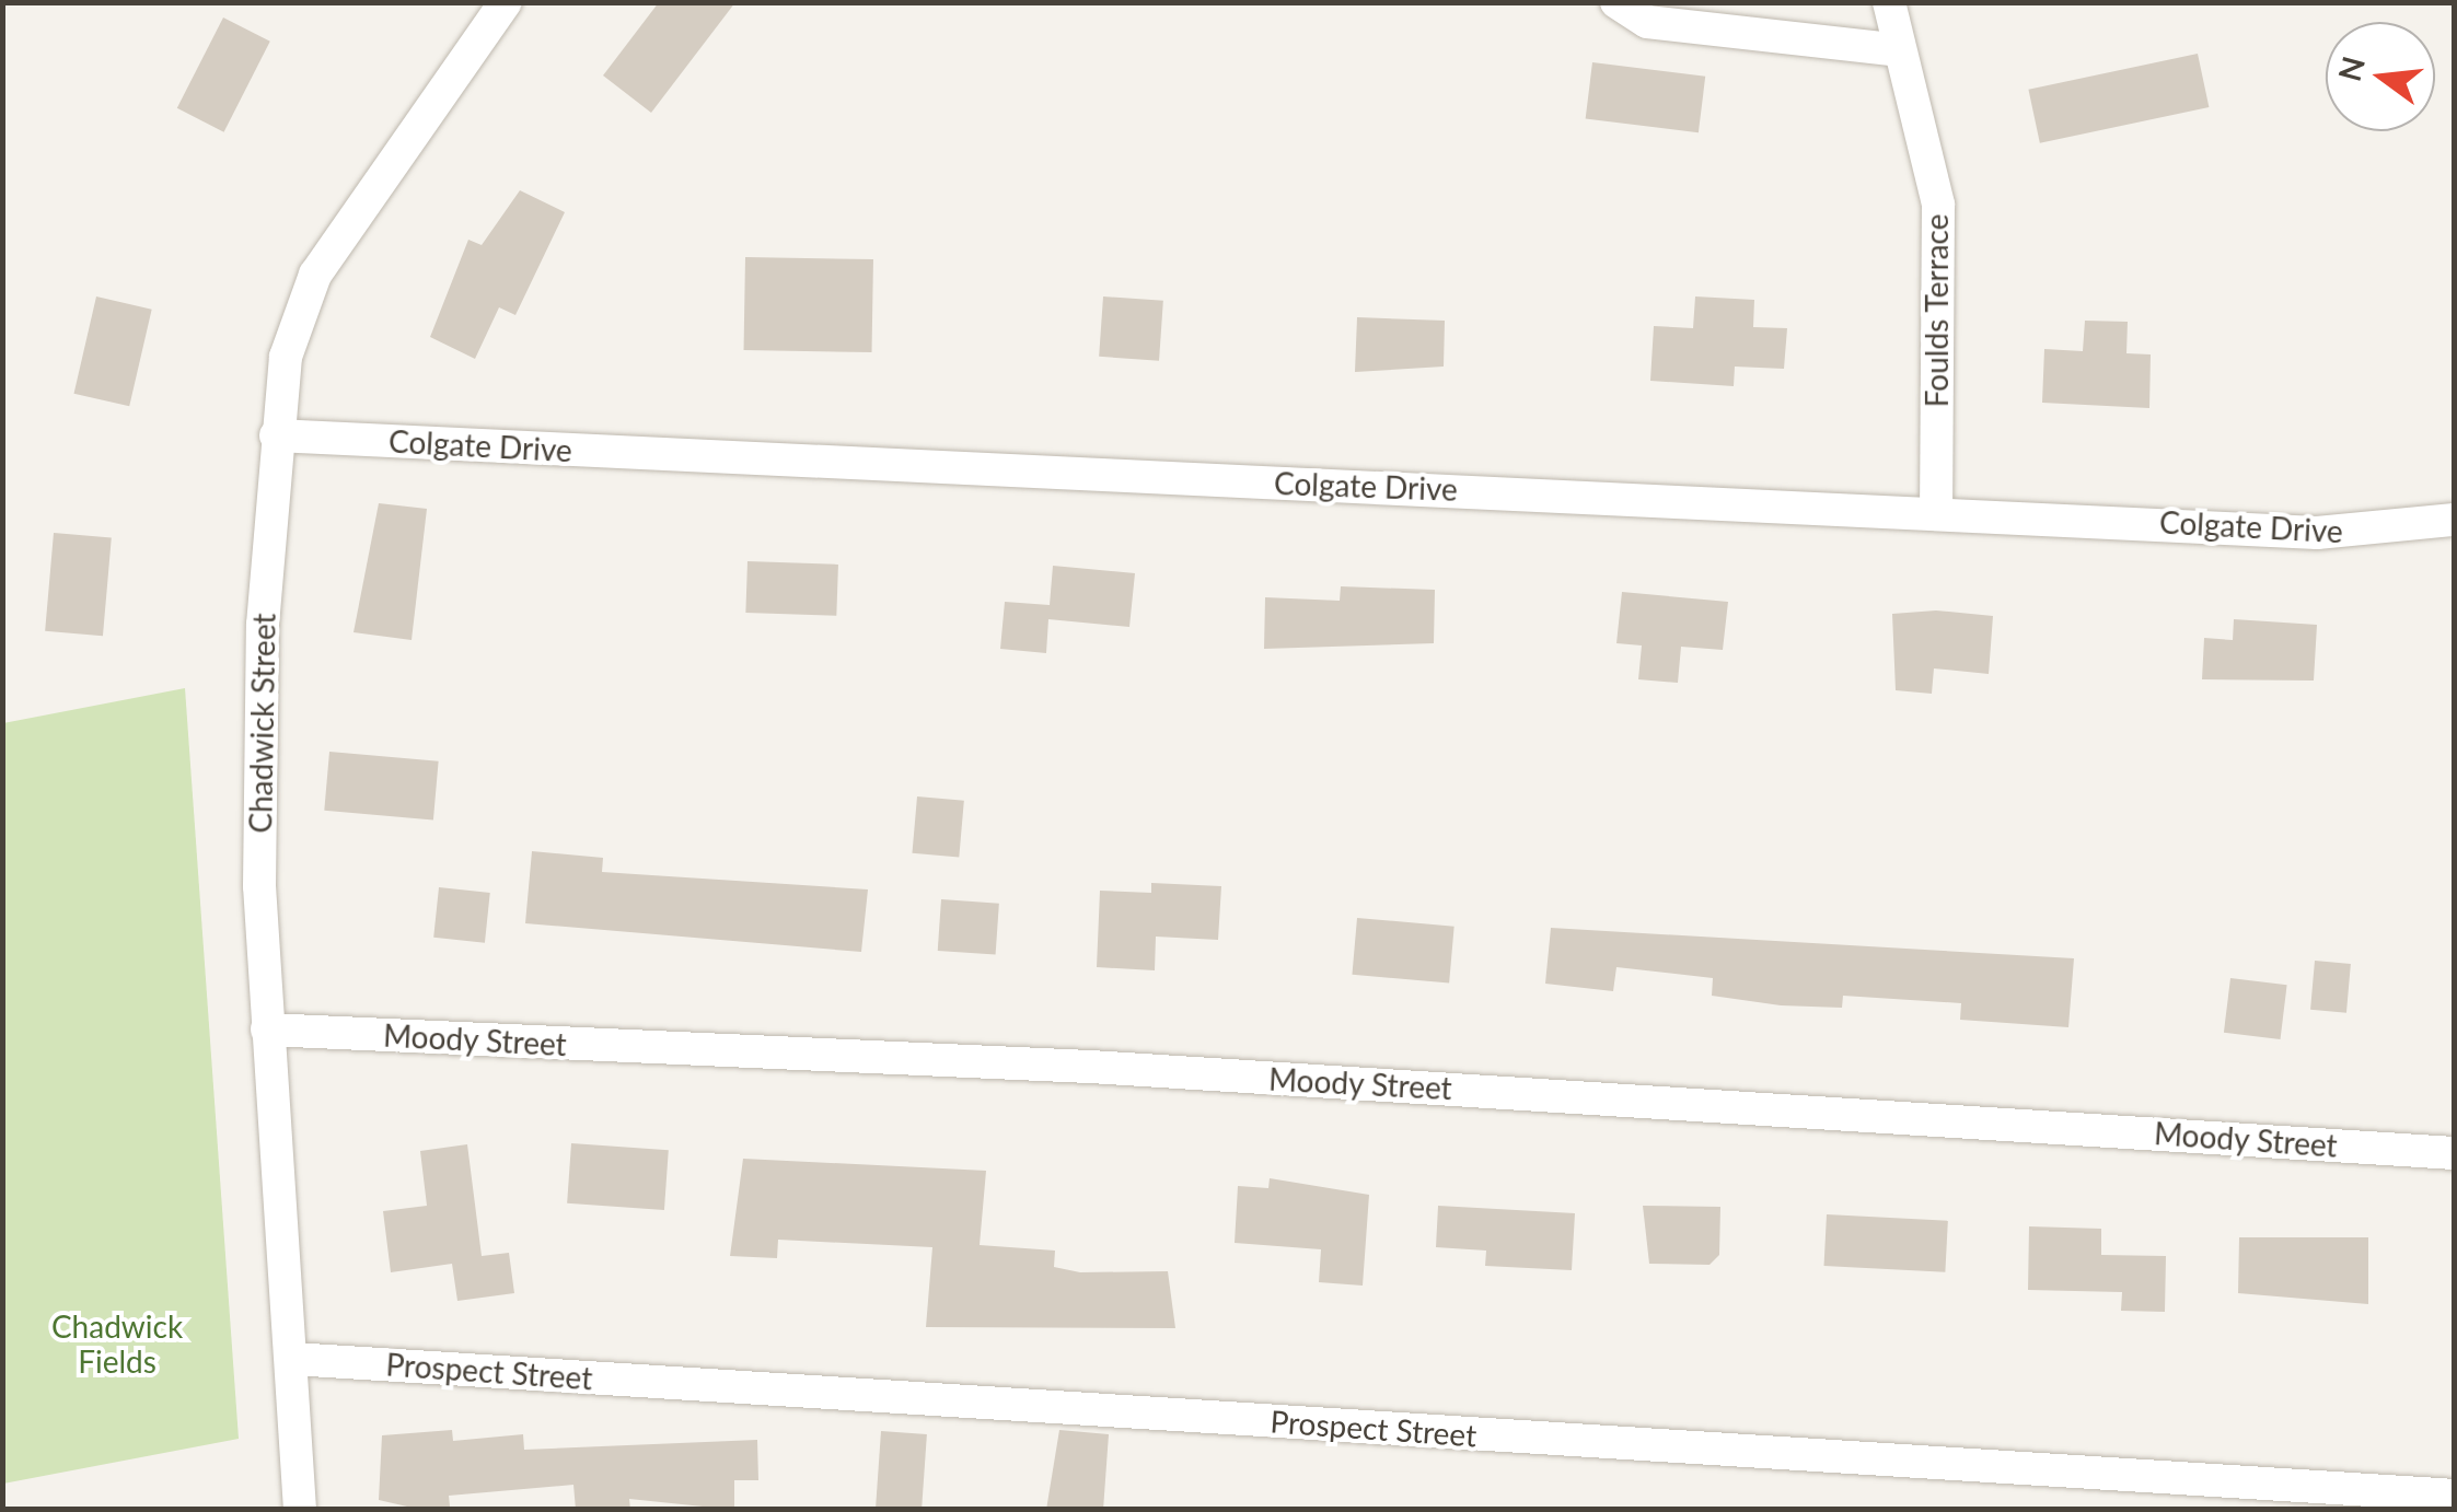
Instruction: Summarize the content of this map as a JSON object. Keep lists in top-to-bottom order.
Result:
{
  "streets": {
    "street": [
      "Foulds Terrace",
      "Colgate Drive",
      "Chadwick Street",
      "Moody Street",
      "Prospect Street"
    ]
  },
  "crossings": [
    ["Foulds Terrace", "Colgate Drive"],
    ["Colgate Drive", "Chadwick Street"],
    ["Chadwick Street", "Moody Street"],
    ["Chadwick Street", "Prospect Street"]
  ],
  "parks": ["Chadwick Fields"],
  "north": "left"
}
